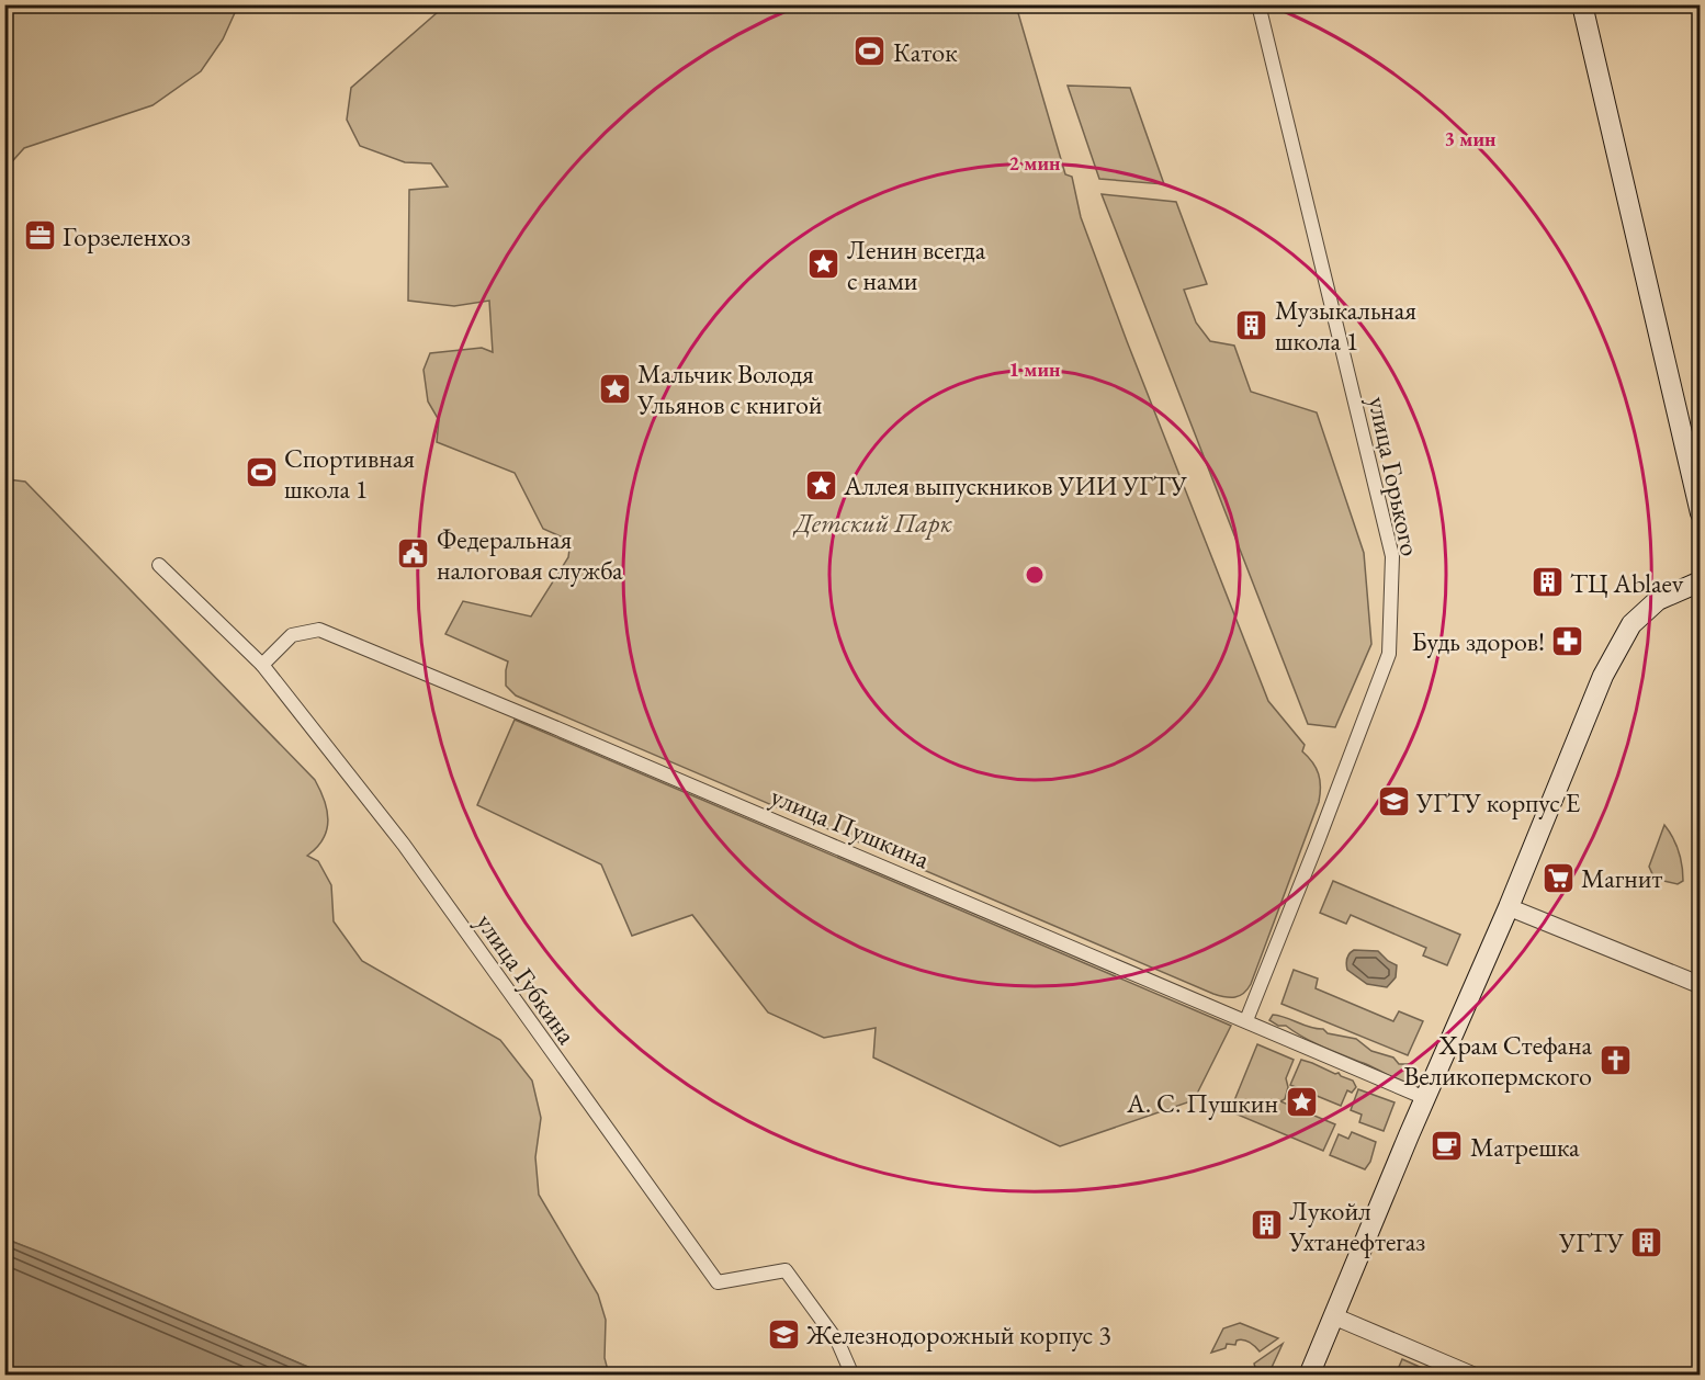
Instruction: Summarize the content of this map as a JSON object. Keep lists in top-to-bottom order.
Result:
{
  "streets": {
    "street": ["улица Горького", "улица Пушкина", "улица Губкина"]
  },
  "crossings": [
    ["улица Горького", "улица Пушкина"],
    ["улица Пушкина", "улица Губкина"]
  ],
  "parks": ["Детский Парк"],
  "places": {
    "sports": ["Каток", "Спортивная школа 1"],
    "office": ["Горзеленхоз"],
    "place": [
      "Ленин всегда с нами",
      "Мальчик Володя Ульянов с книгой",
      "Аллея выпускников УИИ УГТУ",
      "А. С. Пушкин"
    ],
    "building": [
      "Музыкальная школа 1",
      "ТЦ Ablaev",
      "Лукойл Ухтанефтегаз",
      "УГТУ"
    ],
    "public building": ["Федеральная налоговая служба"],
    "pharmacy": ["Будь здоров!"],
    "school or university": ["УГТУ корпус Е", "Железнодорожный корпус 3"],
    "supermarket": ["Магнит"],
    "church": ["Храм Стефана Великопермского"],
    "cafe": ["Матрешка"]
  },
  "rings": ["3 мин", "2 мин", "1 мин"]
}
